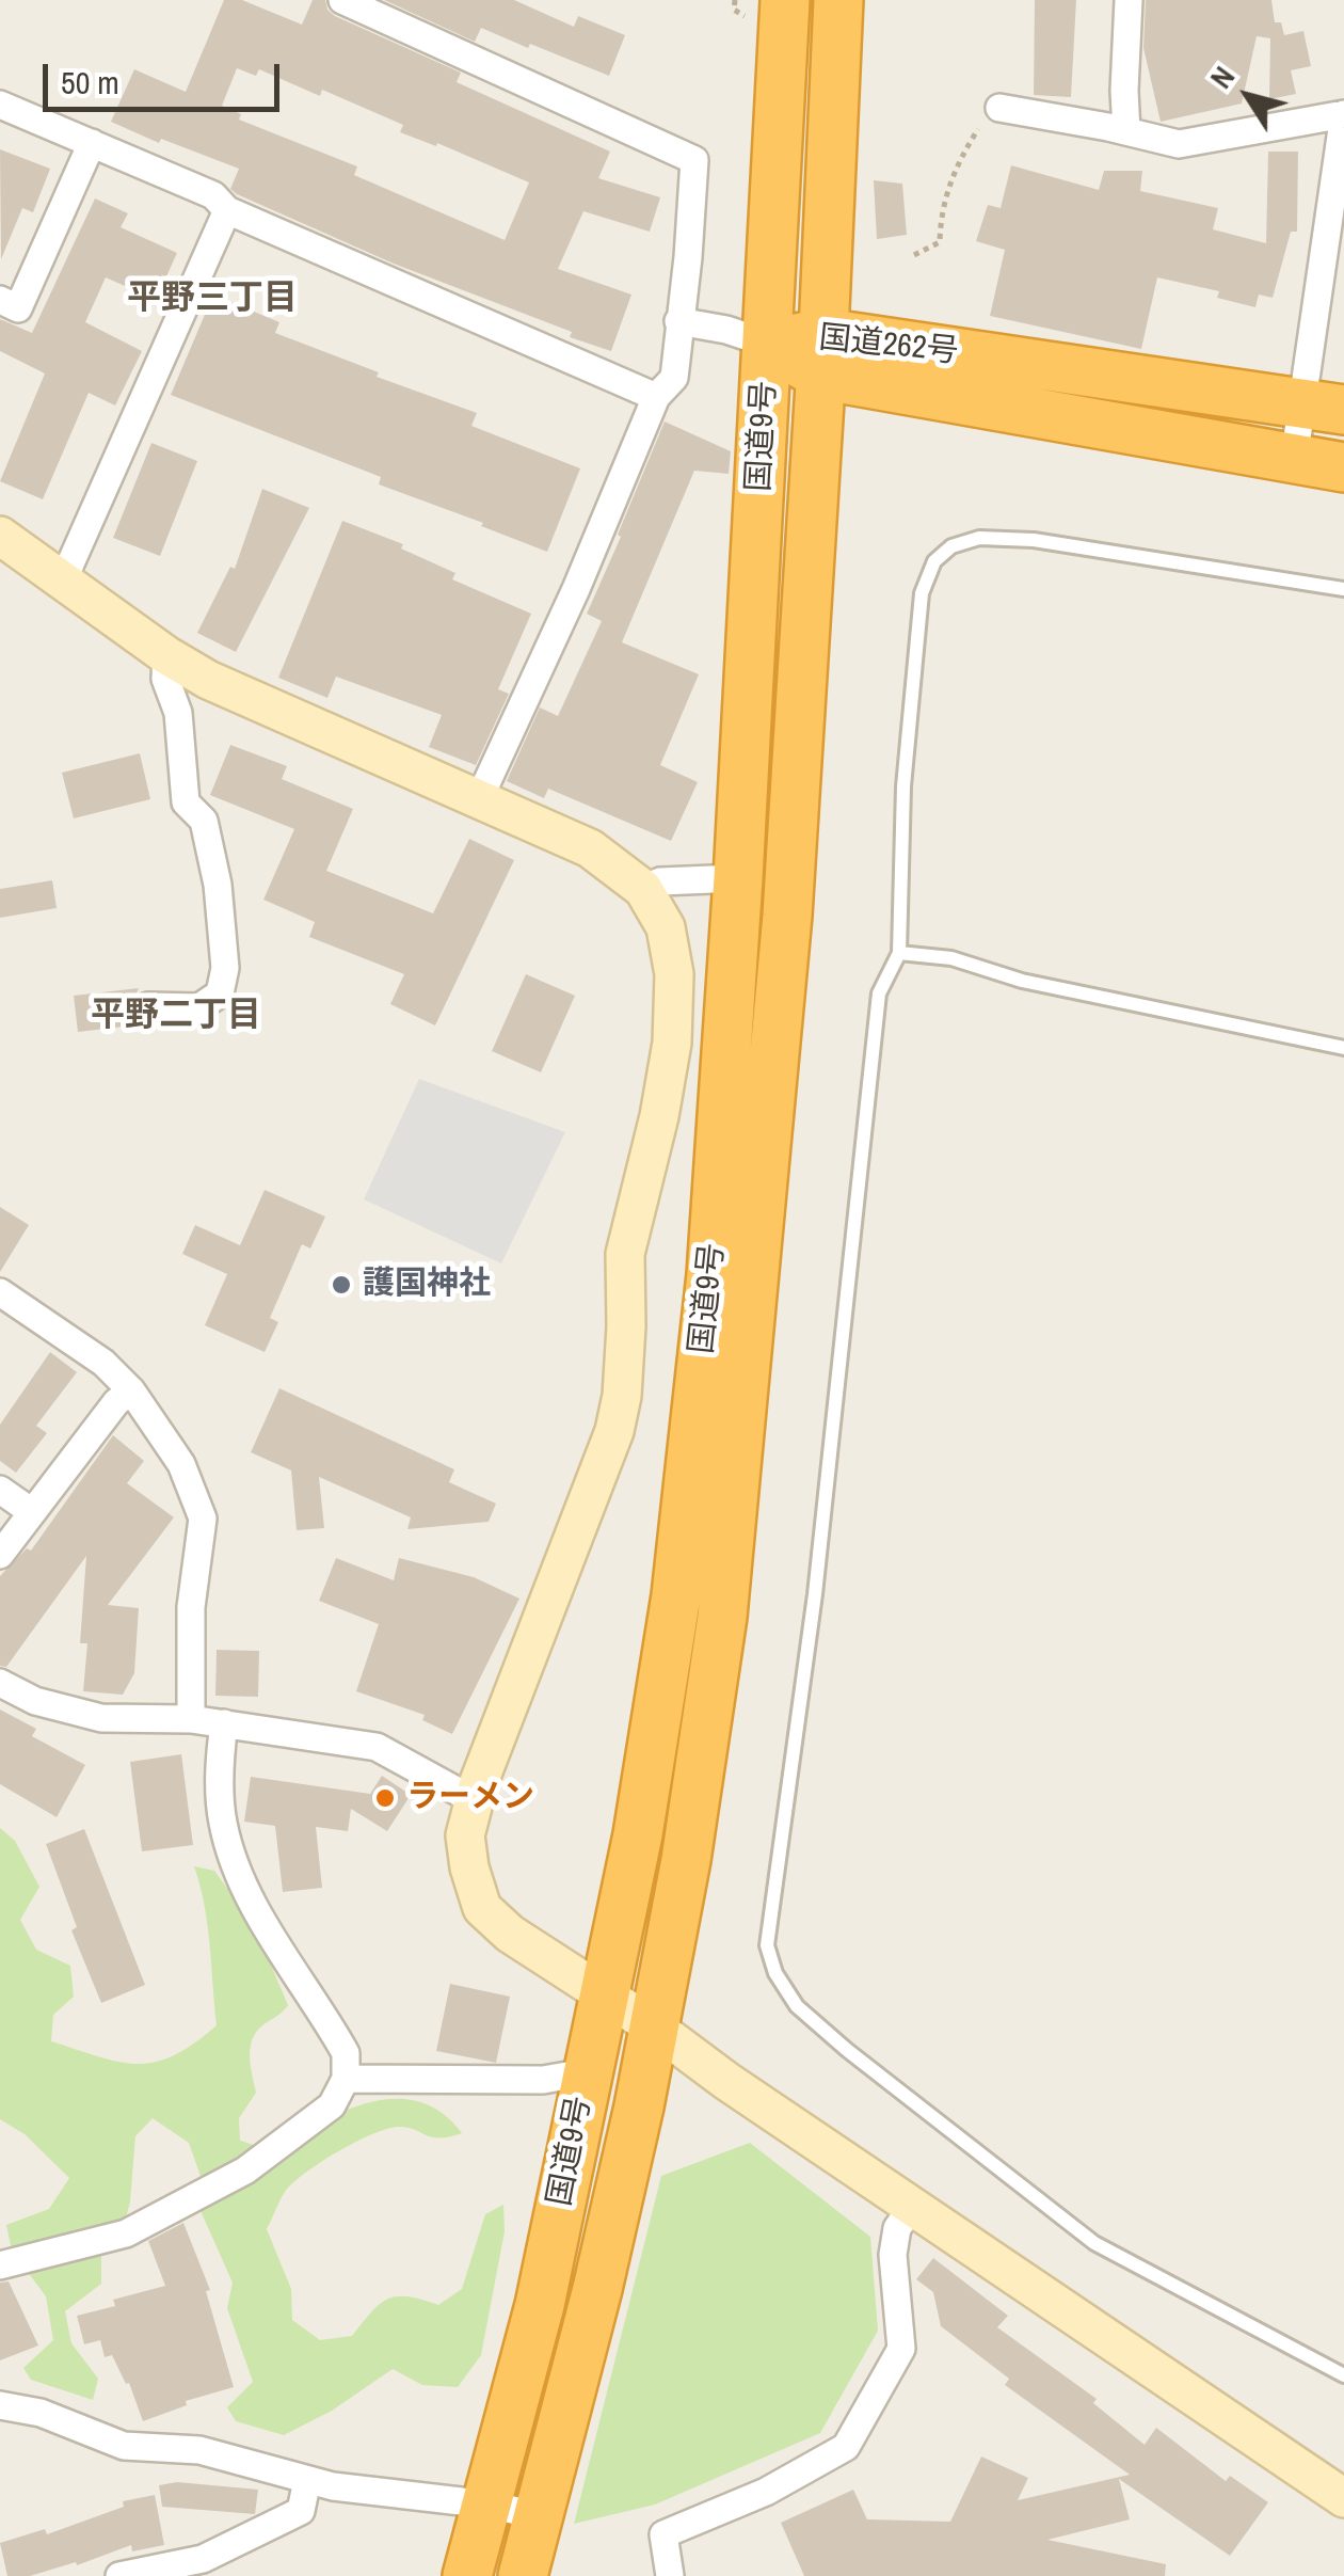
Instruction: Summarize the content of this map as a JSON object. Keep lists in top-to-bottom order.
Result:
{
  "streets": {
    "highway": ["国道262号", "国道9号"]
  },
  "crossings": [
    ["国道262号", "国道9号"]
  ],
  "districts": ["平野三丁目", "平野二丁目"],
  "places": ["護国神社", "ラーメン"],
  "scale_bar": "50 m",
  "north": "top left"
}
